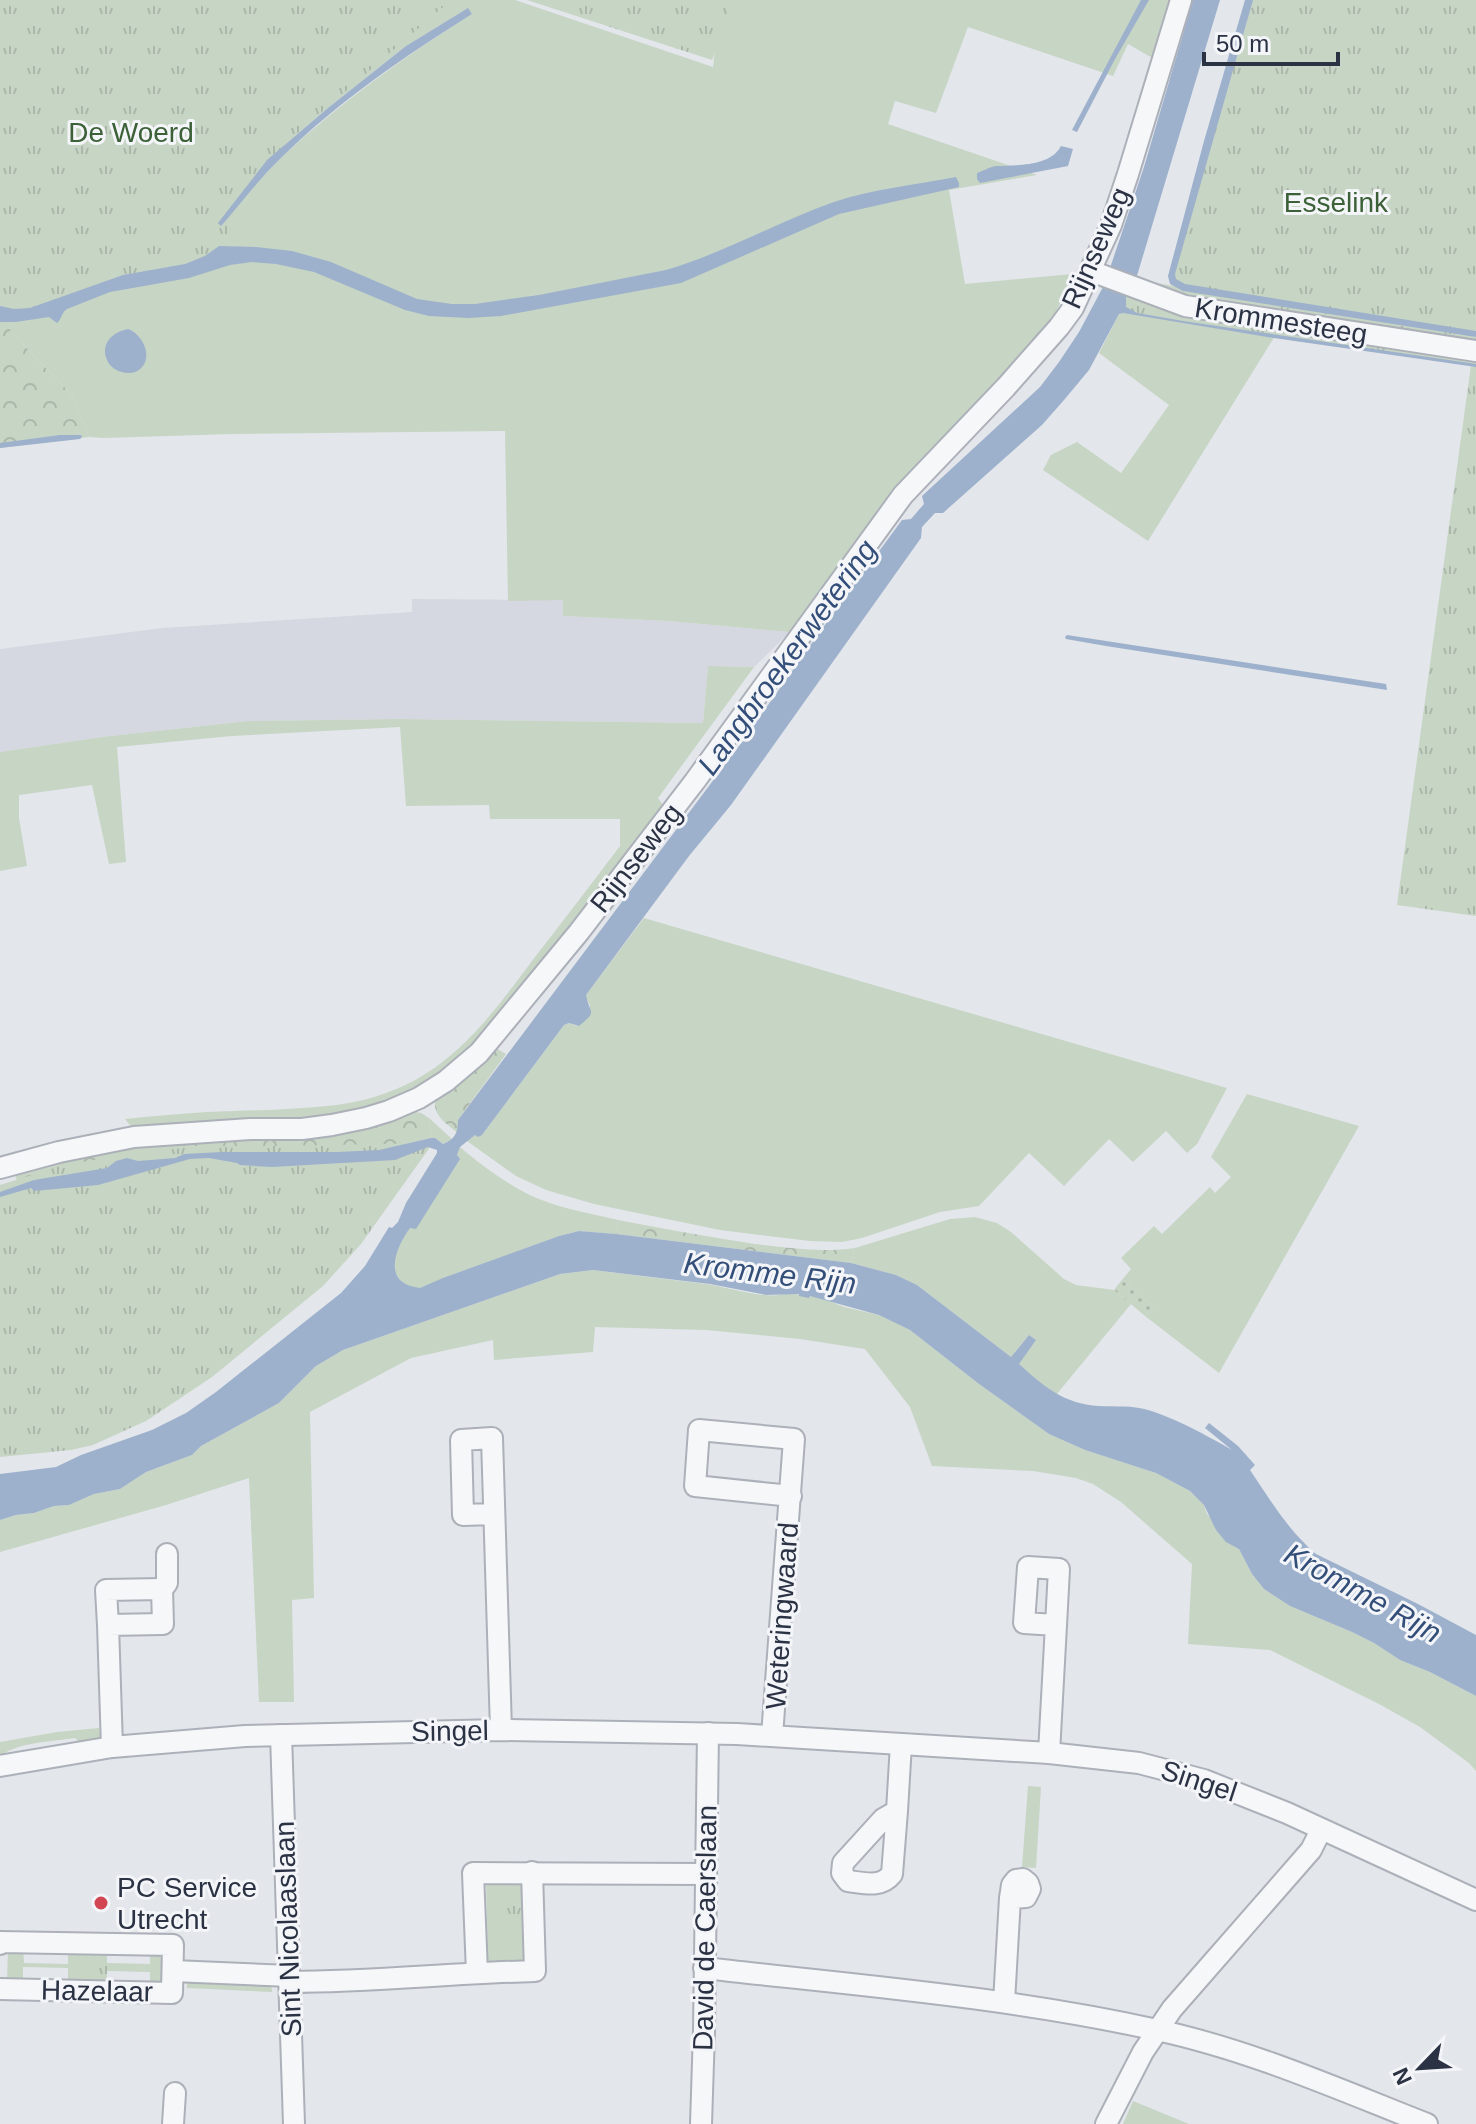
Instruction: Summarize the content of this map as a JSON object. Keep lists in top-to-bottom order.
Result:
{
  "streets": {
    "street": [
      "Rijnseweg",
      "Krommesteeg",
      "Weteringwaard",
      "Singel",
      "David de Caerslaan",
      "Sint Nicolaaslaan",
      "Hazelaar"
    ]
  },
  "crossings": [
    ["Rijnseweg", "Krommesteeg"],
    ["Weteringwaard", "Singel"],
    ["Singel", "David de Caerslaan"],
    ["Singel", "Sint Nicolaaslaan"],
    ["Sint Nicolaaslaan", "Hazelaar"]
  ],
  "water": ["Langbroekerwetering", "Kromme Rijn"],
  "parks": ["De Woerd", "Esselink"],
  "places": ["PC Service Utrecht"],
  "scale_bar": "50 m",
  "north": "bottom left"
}
